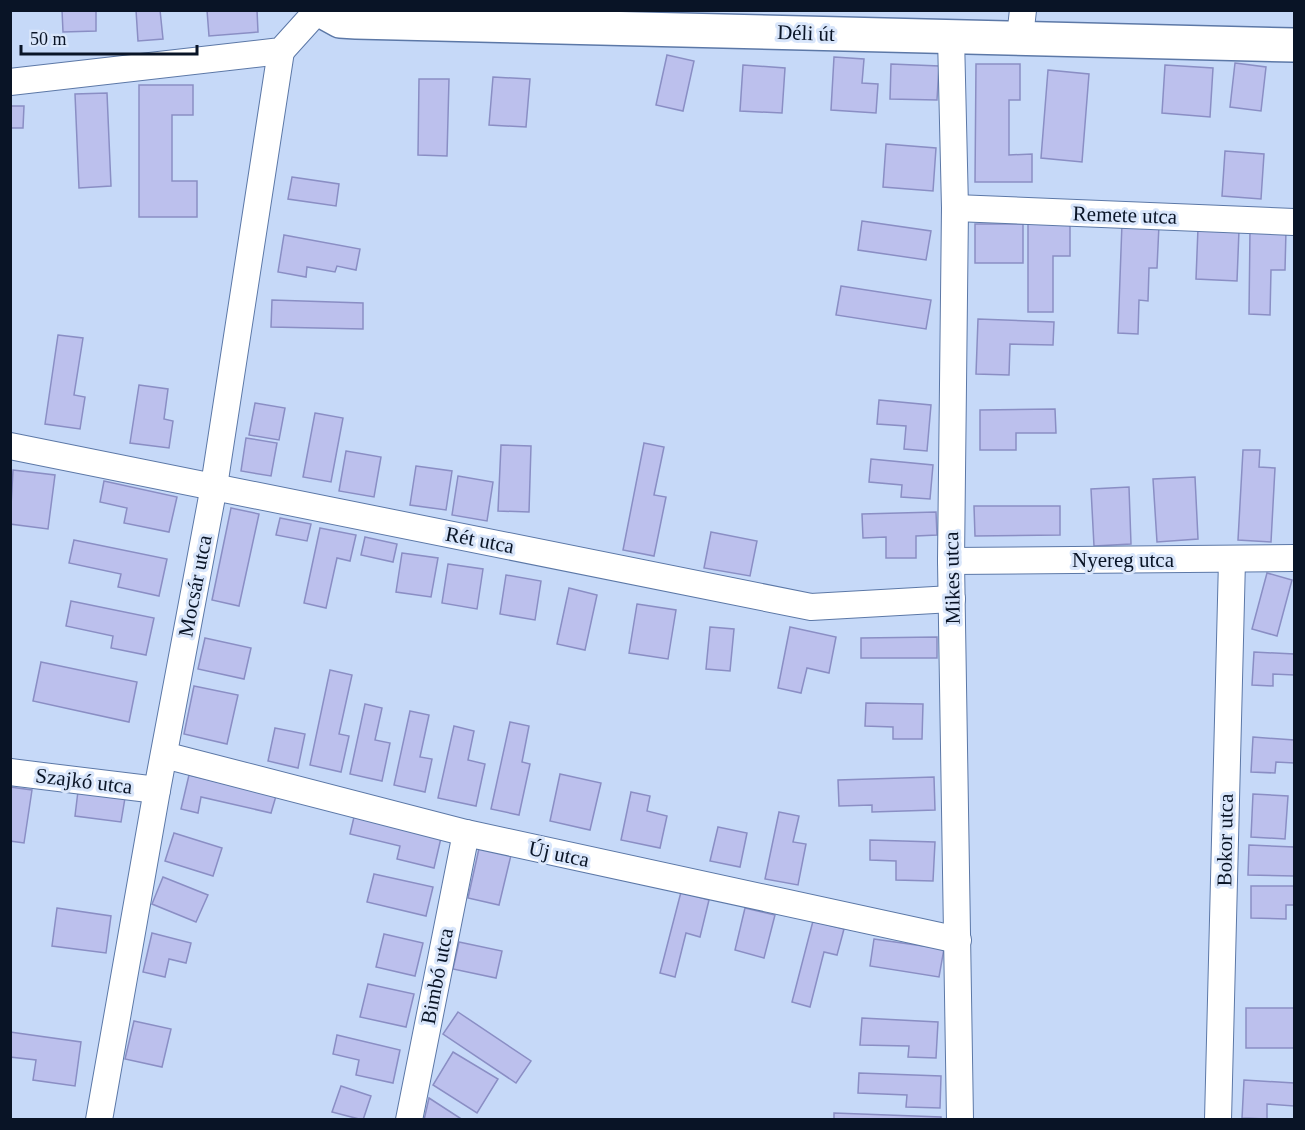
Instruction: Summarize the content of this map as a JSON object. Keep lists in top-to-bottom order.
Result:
{
  "streets": {
    "main road": ["Déli út"],
    "street": [
      "Remete utca",
      "Rét utca",
      "Nyereg utca",
      "Mikes utca",
      "Mocsár utca",
      "Szajkó utca",
      "Bokor utca",
      "Új utca",
      "Bimbó utca"
    ]
  },
  "crossings": [
    ["Déli út", "Mikes utca"],
    ["Remete utca", "Mikes utca"],
    ["Rét utca", "Mikes utca"],
    ["Rét utca", "Mocsár utca"],
    ["Nyereg utca", "Mikes utca"],
    ["Nyereg utca", "Bokor utca"],
    ["Mikes utca", "Új utca"],
    ["Mocsár utca", "Szajkó utca"],
    ["Mocsár utca", "Új utca"],
    ["Új utca", "Bimbó utca"]
  ],
  "scale_bar": "50 m"
}
